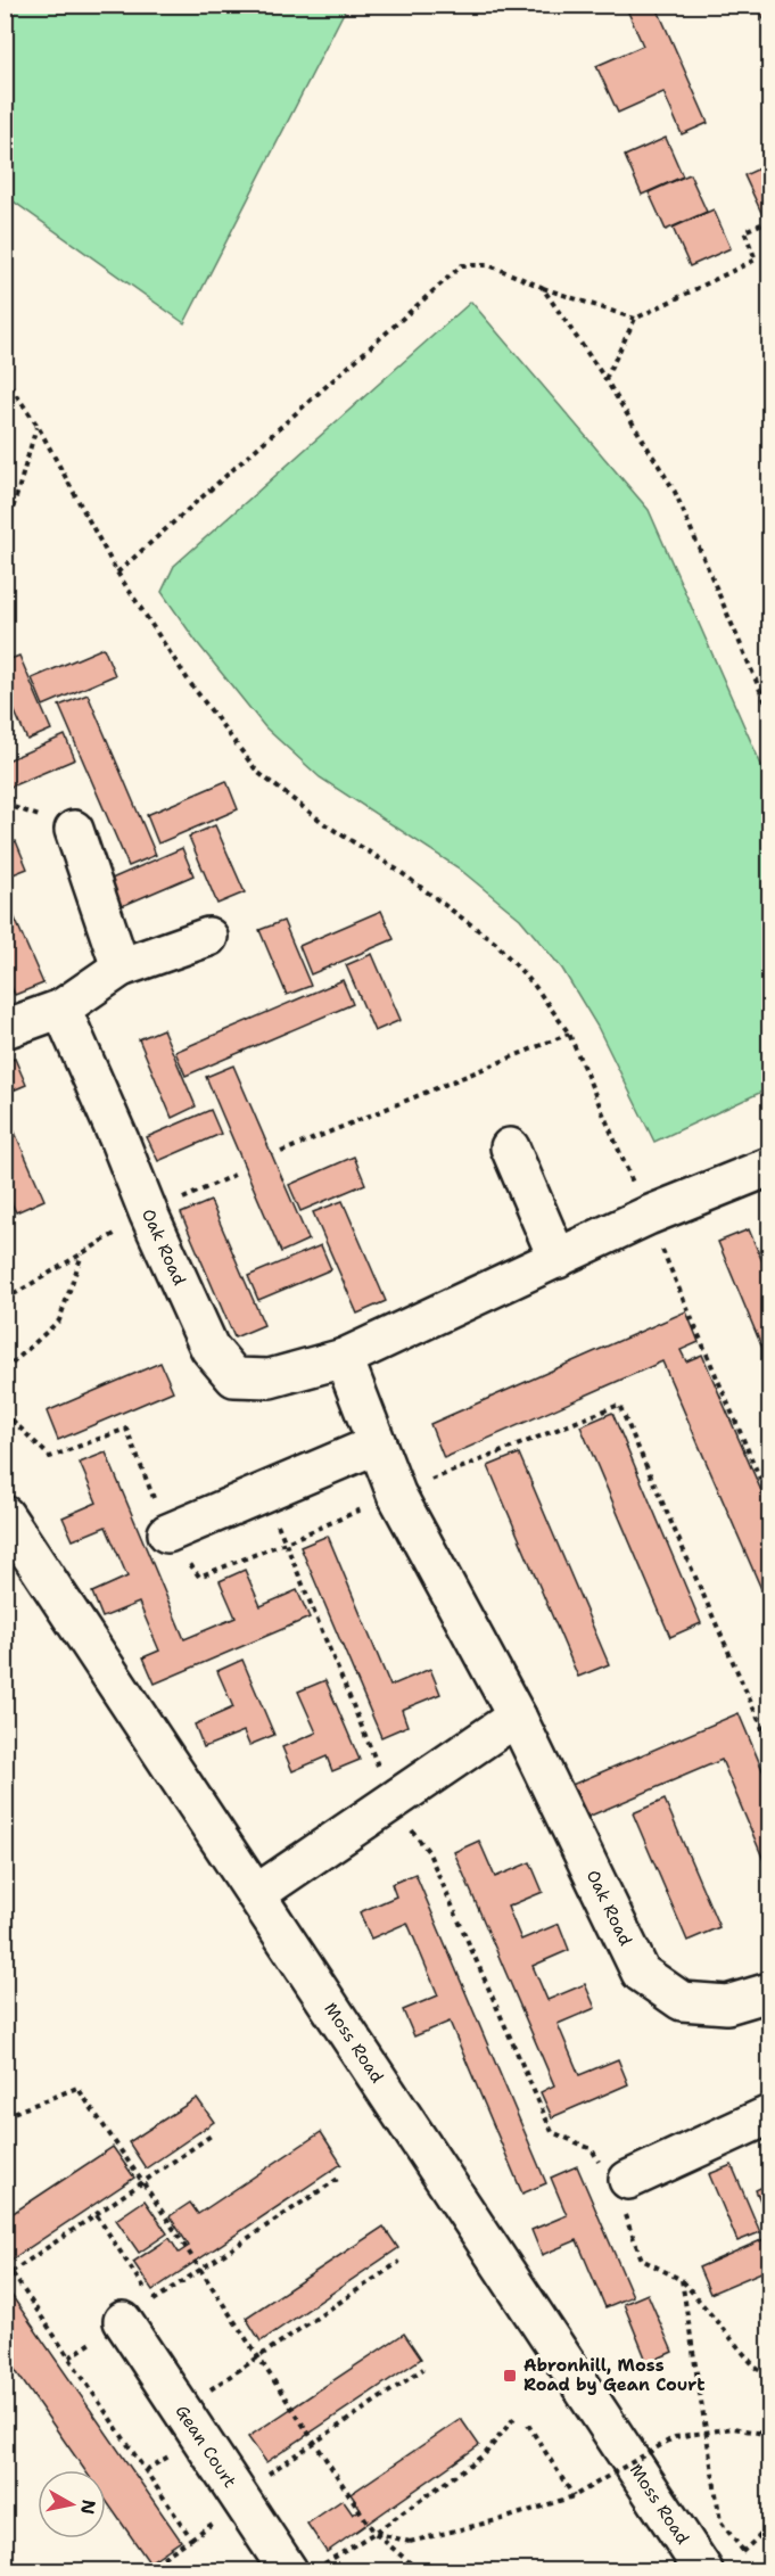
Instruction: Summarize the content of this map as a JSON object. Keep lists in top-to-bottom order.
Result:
{
  "streets": {
    "street": ["Oak Road", "Moss Road", "Gean Court"]
  },
  "places": {
    "transit": ["Abronhill, Moss Road by Gean Court"]
  },
  "north": "right"
}
